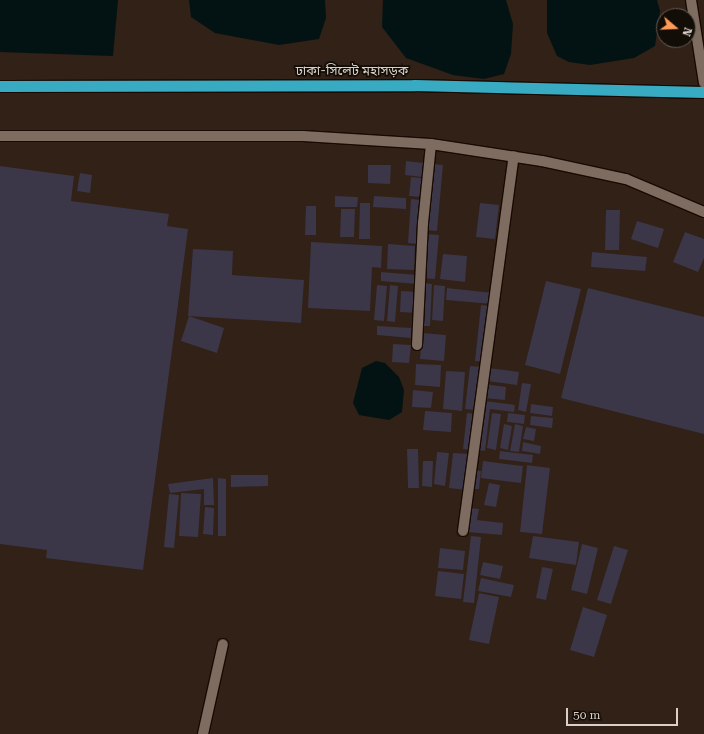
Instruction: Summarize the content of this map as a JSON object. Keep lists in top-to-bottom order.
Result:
{
  "streets": {
    "highway": ["ঢাকা-সিলেট মহাসড়ক"]
  },
  "scale_bar": "50 m",
  "north": "right"
}
